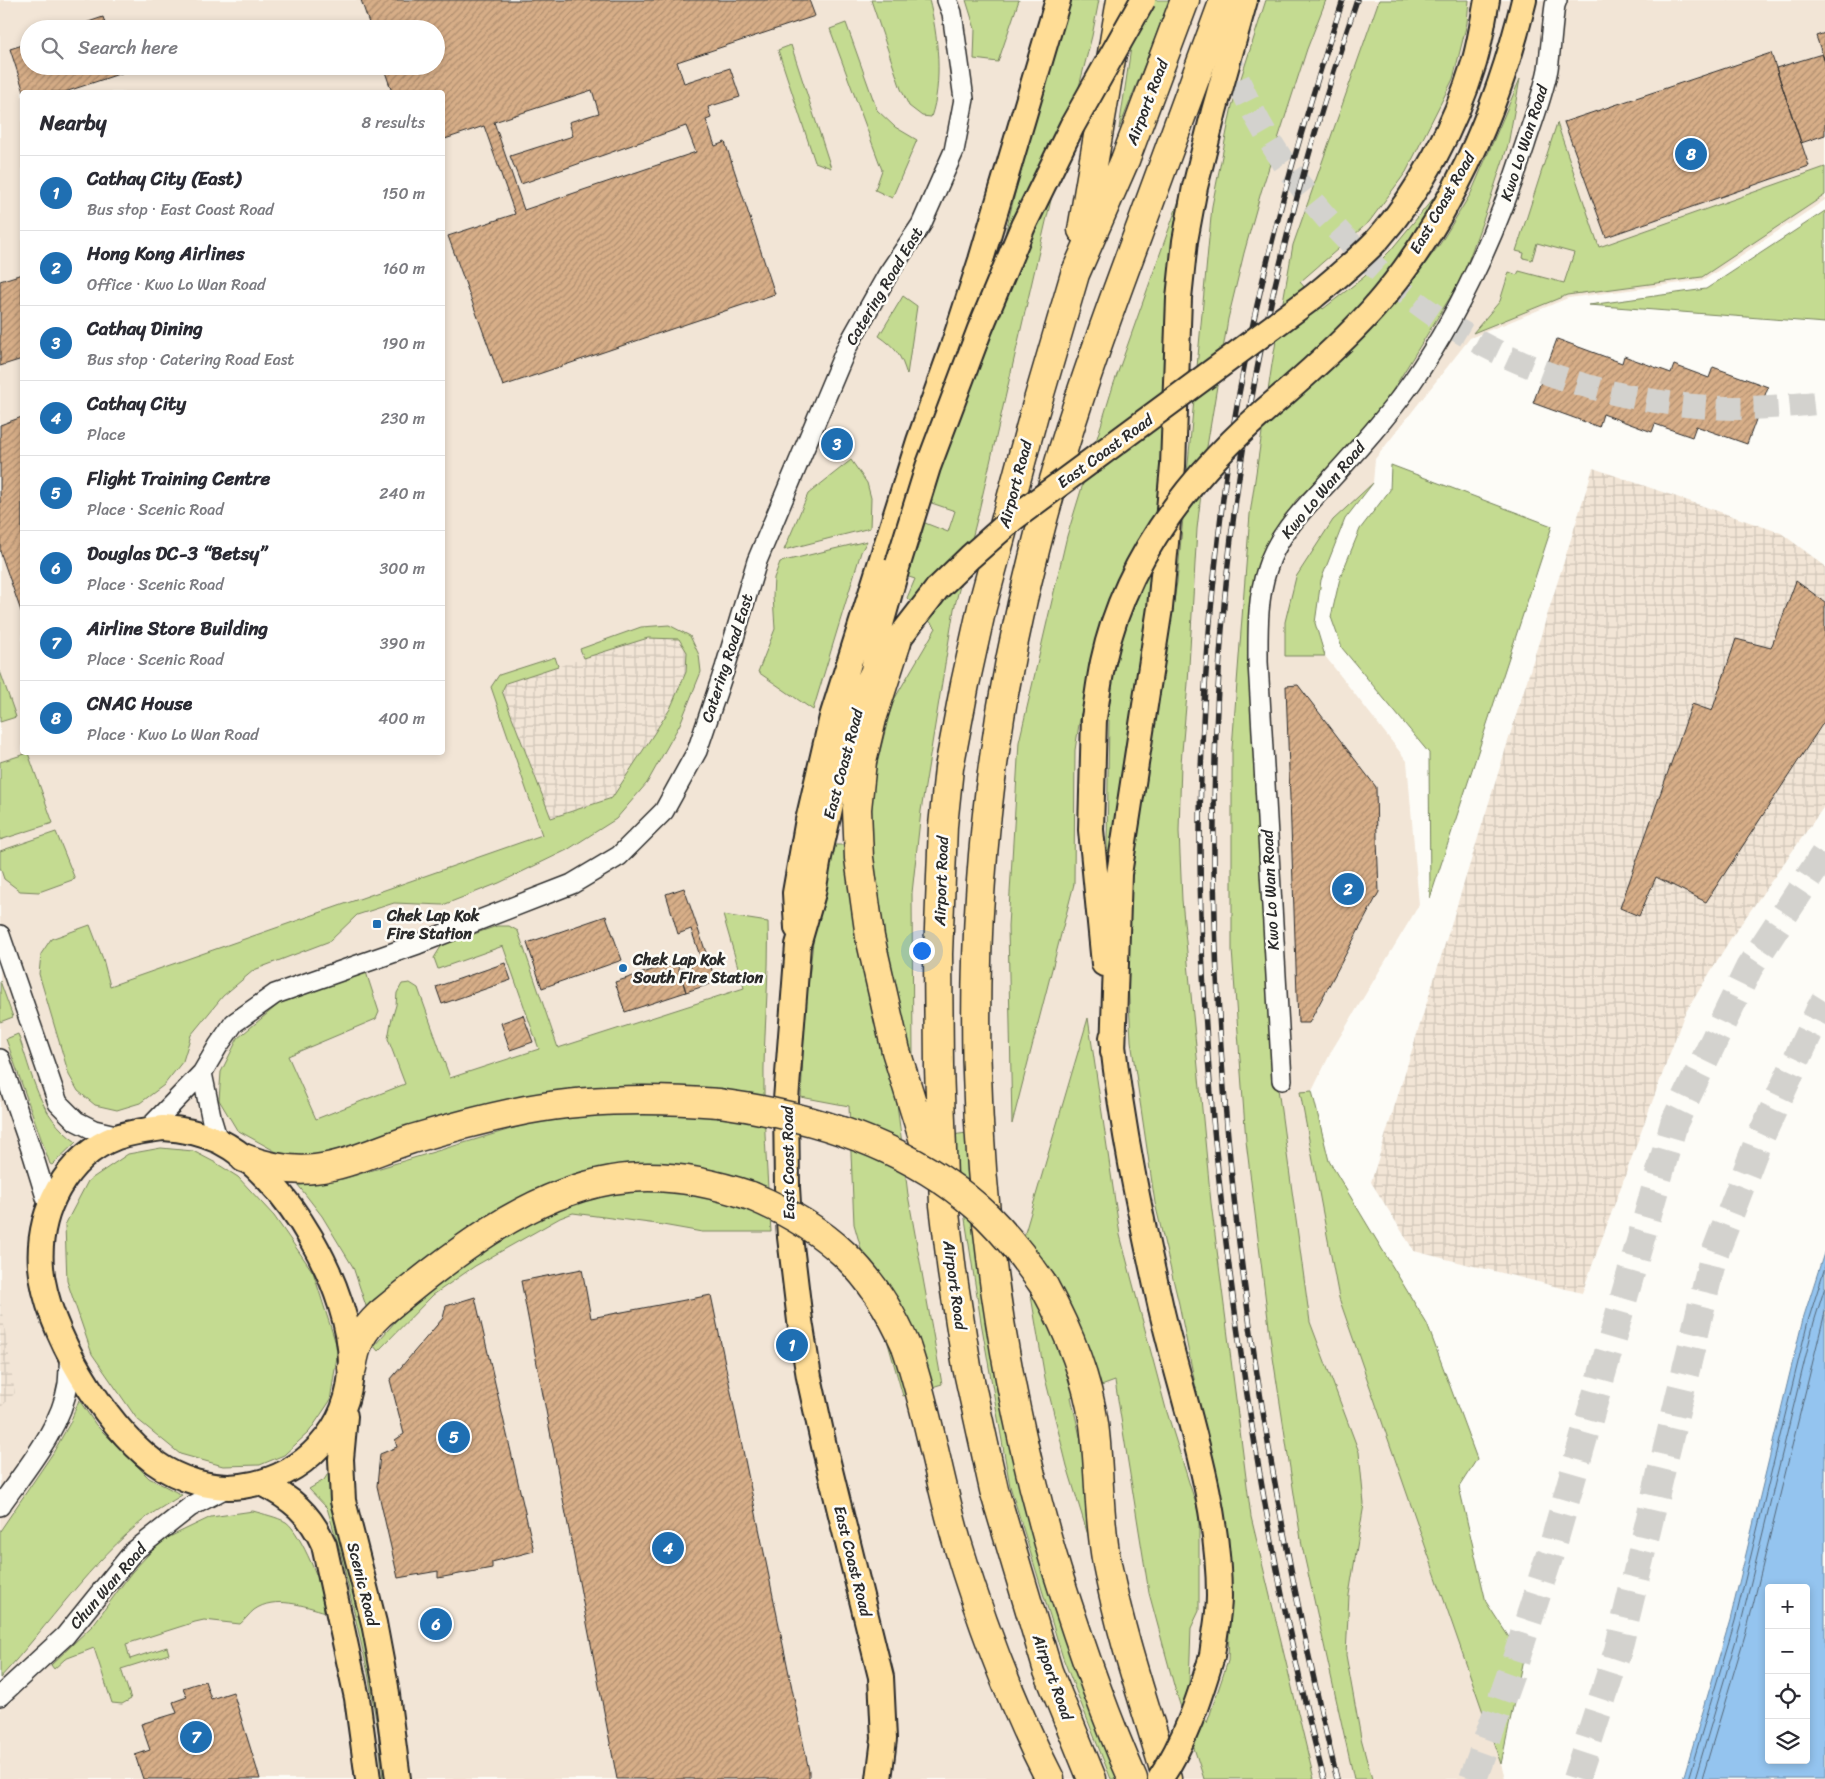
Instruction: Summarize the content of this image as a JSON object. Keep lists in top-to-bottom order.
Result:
{
  "streets": {
    "highway": ["Airport Road"],
    "main road": ["East Coast Road", "Scenic Road"],
    "street": ["Kwo Lo Wan Road", "Catering Road East", "Chun Wan Road"]
  },
  "places": {
    "transit": ["Chek Lap Kok Fire Station"],
    "other": ["Chek Lap Kok South Fire Station"]
  },
  "page": {
    "search": "Search here",
    "heading": ["Nearby", "8 results"],
    "pins": [
      "8",
      "3",
      "2",
      "1",
      "5",
      "4",
      "6",
      "7"
    ],
    "list": [
      {
        "mark": "1",
        "name": "Cathay City (East)",
        "note": "Bus stop · East Coast Road",
        "value": "150 m"
      },
      {
        "mark": "2",
        "name": "Hong Kong Airlines",
        "note": "Office · Kwo Lo Wan Road",
        "value": "160 m"
      },
      {
        "mark": "3",
        "name": "Cathay Dining",
        "note": "Bus stop · Catering Road East",
        "value": "190 m"
      },
      {
        "mark": "4",
        "name": "Cathay City",
        "note": "Place",
        "value": "230 m"
      },
      {
        "mark": "5",
        "name": "Flight Training Centre",
        "note": "Place · Scenic Road",
        "value": "240 m"
      },
      {
        "mark": "6",
        "name": "Douglas DC-3 “Betsy”",
        "note": "Place · Scenic Road",
        "value": "300 m"
      },
      {
        "mark": "7",
        "name": "Airline Store Building",
        "note": "Place · Scenic Road",
        "value": "390 m"
      },
      {
        "mark": "8",
        "name": "CNAC House",
        "note": "Place · Kwo Lo Wan Road",
        "value": "400 m"
      }
    ],
    "map_buttons": ["+", "−"]
  }
}
